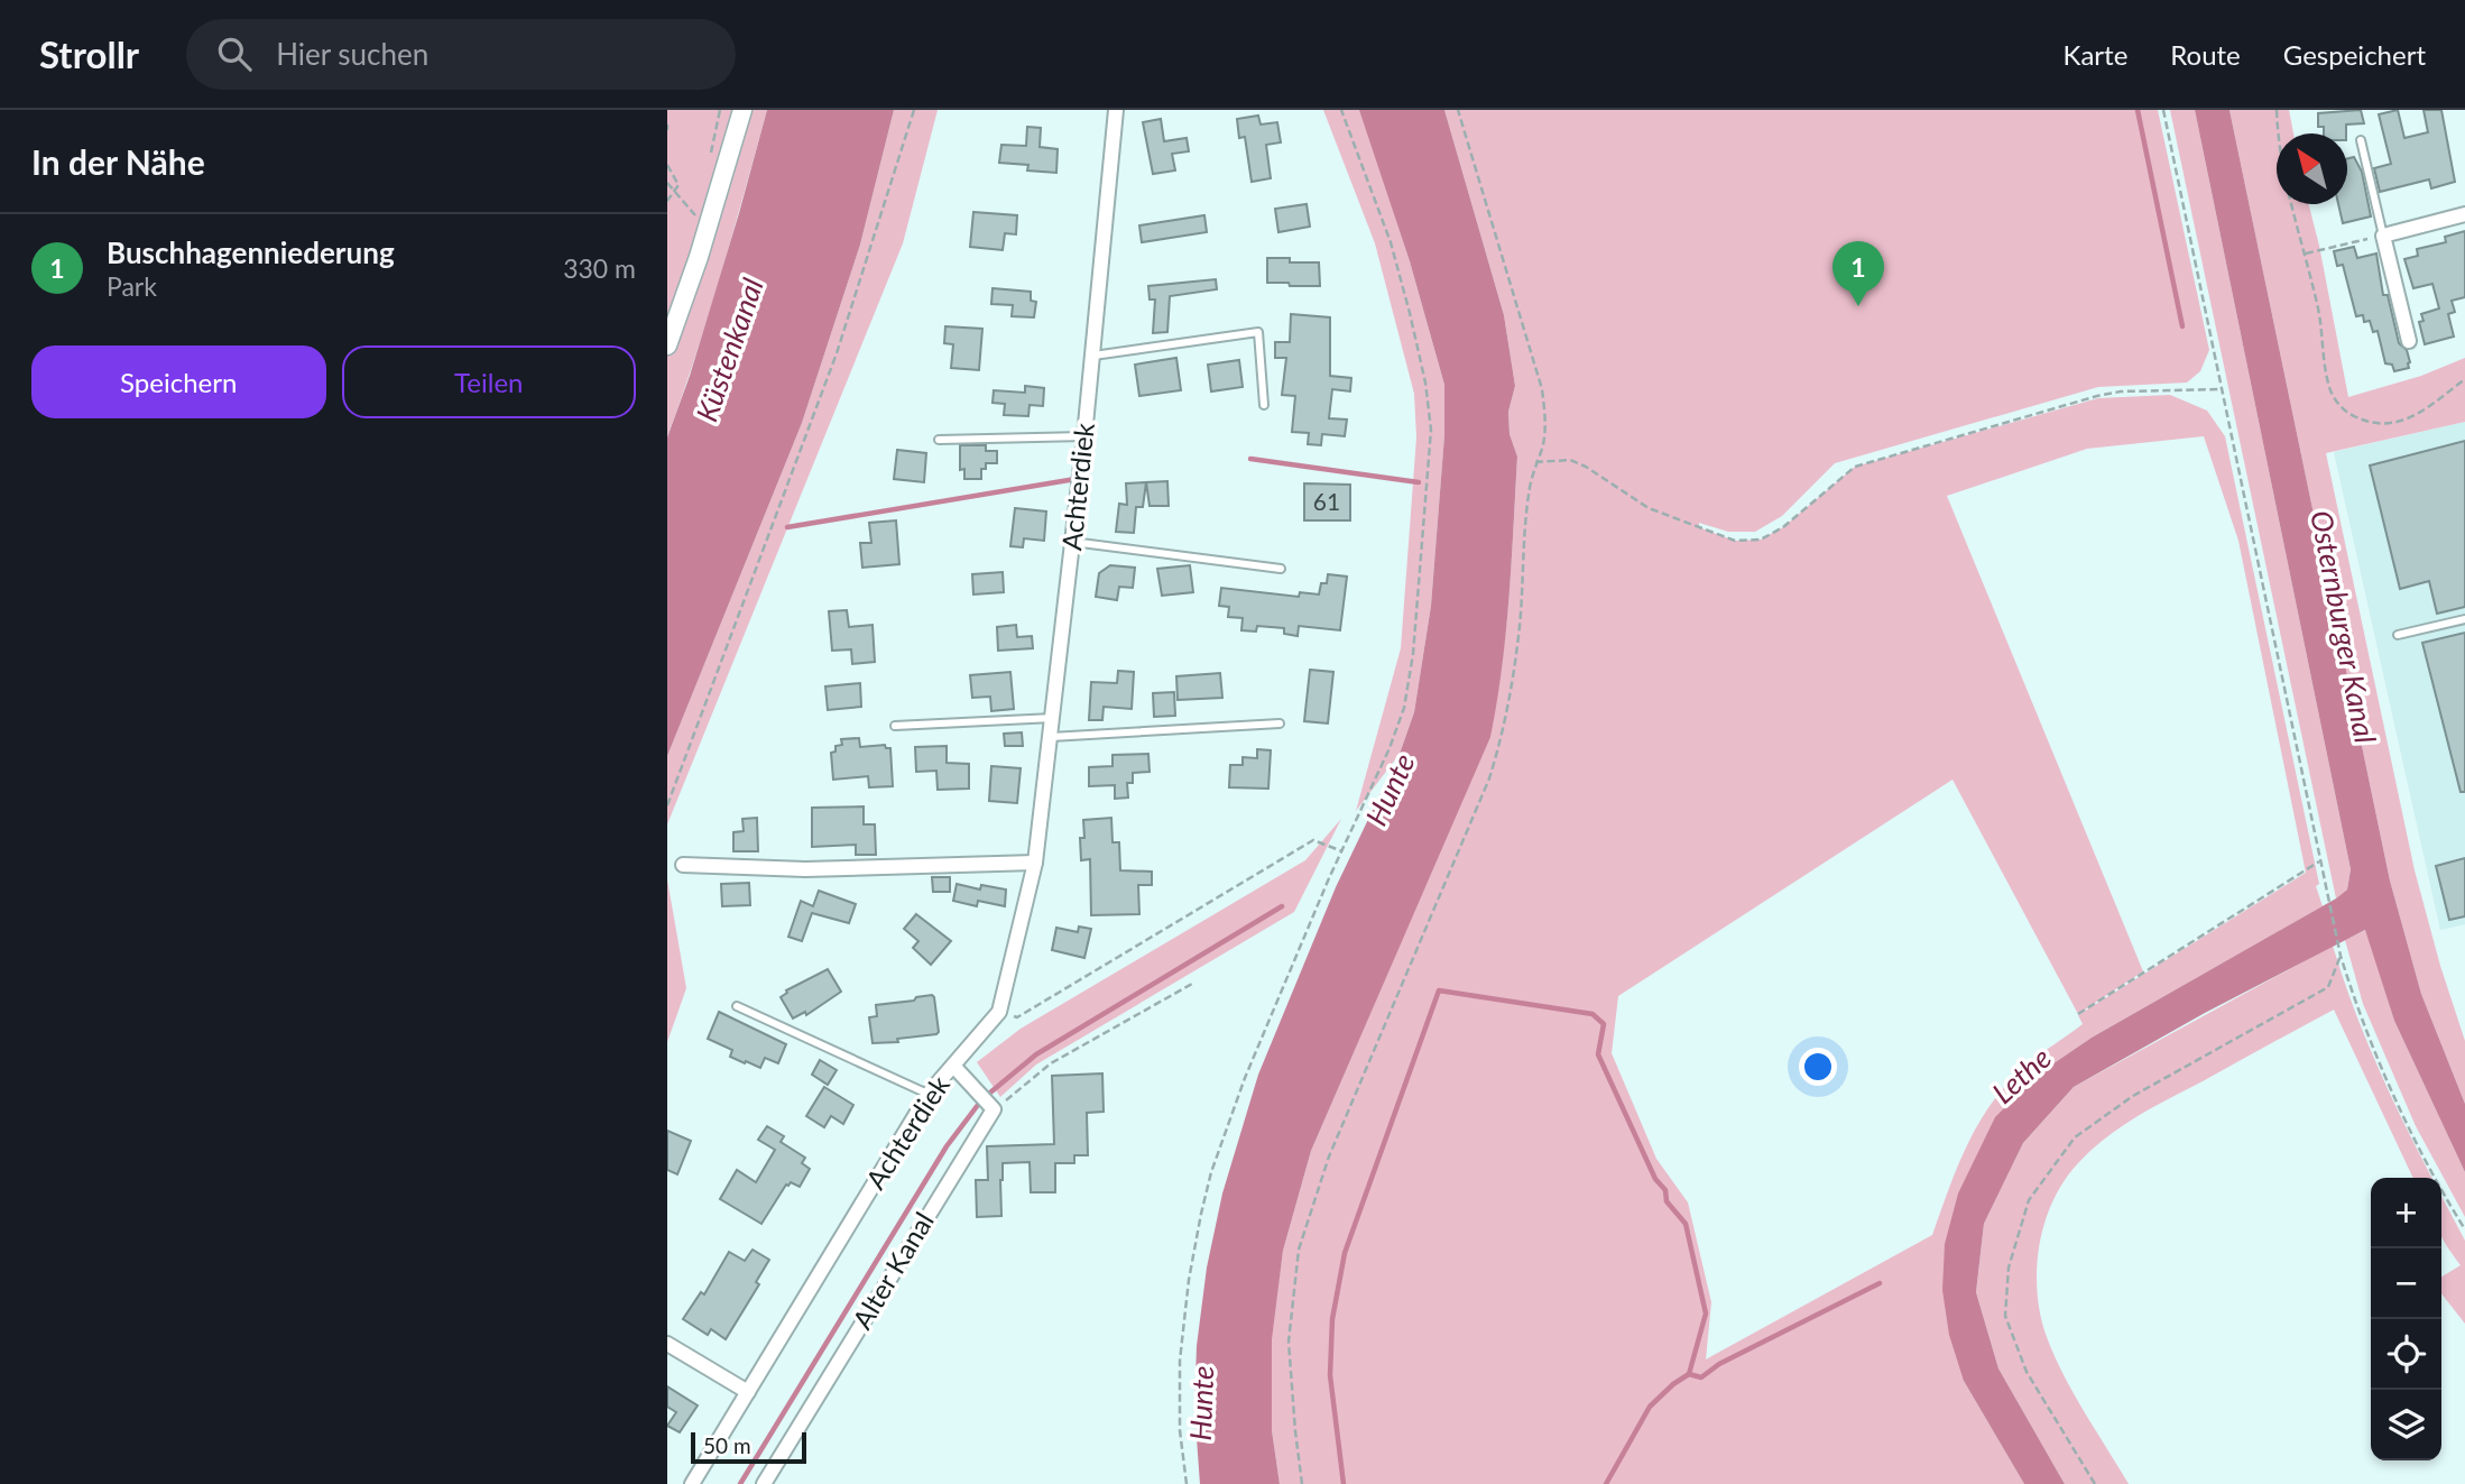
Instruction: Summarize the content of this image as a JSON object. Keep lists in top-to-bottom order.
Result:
{
  "streets": {
    "street": ["Achterdiek", "Alter Kanal"]
  },
  "water": [
    "Küstenkanal",
    "Osternburger Kanal",
    "Hunte",
    "Lethe"
  ],
  "house_numbers": ["61"],
  "scale_bar": "50 m",
  "north": "top left",
  "page": {
    "header": "Strollr",
    "search": "Hier suchen",
    "nav": ["Karte", "Route", "Gespeichert"],
    "heading": "In der Nähe",
    "list": [
      {
        "mark": "1",
        "name": "Buschhagenniederung",
        "note": "Park",
        "value": "330 m"
      }
    ],
    "pins": "1",
    "buttons": ["Speichern", "Teilen"],
    "map_buttons": ["+", "−"],
    "scale": "50 m"
  }
}
